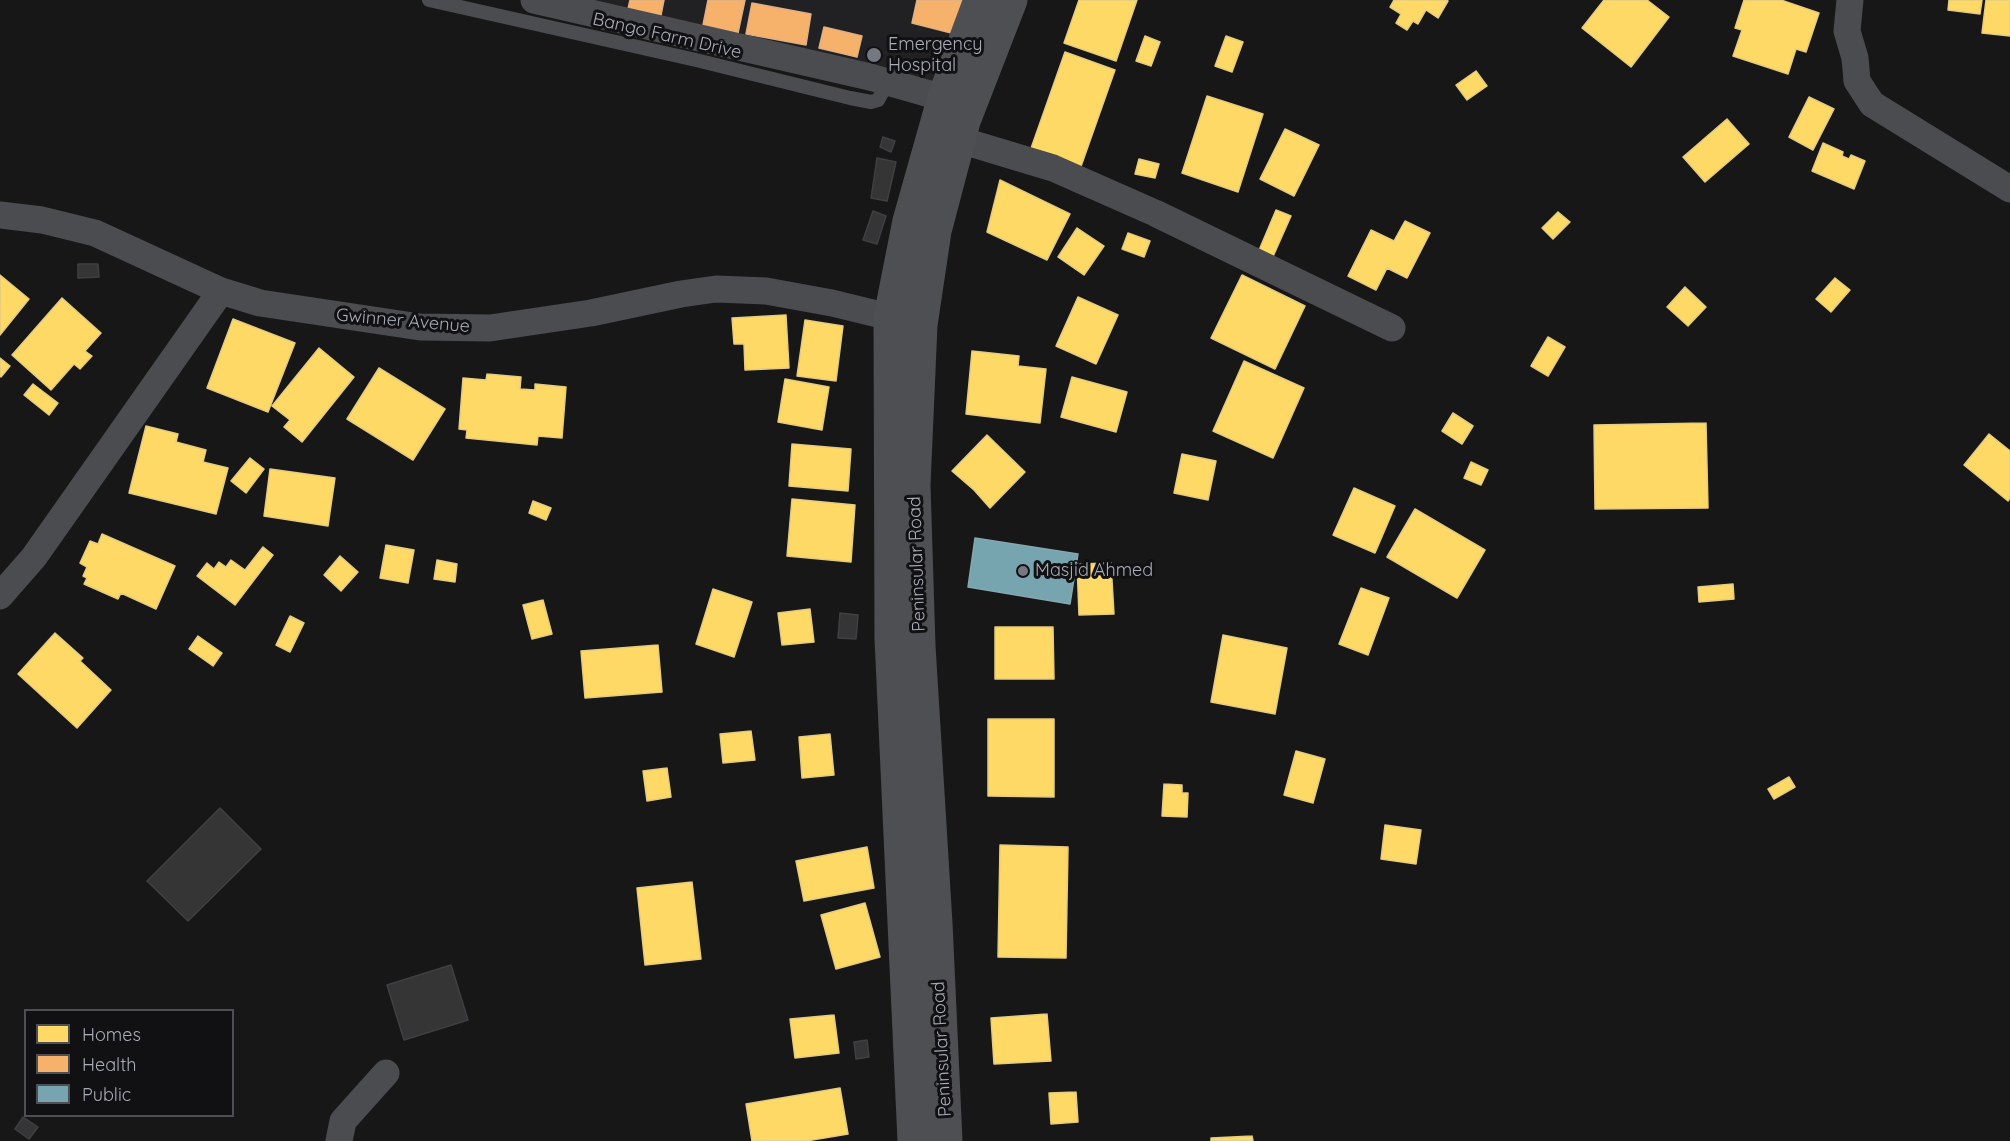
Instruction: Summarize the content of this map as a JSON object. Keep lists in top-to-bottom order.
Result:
{
  "streets": {
    "main road": ["Peninsular Road"],
    "street": ["Gwinner Avenue"],
    "lane": ["Bango Farm Drive"]
  },
  "crossings": [
    ["Gwinner Avenue", "Peninsular Road"]
  ],
  "places": ["Emergency Hospital", "Masjid Ahmed"],
  "legend": ["Homes", "Health", "Public"]
}
